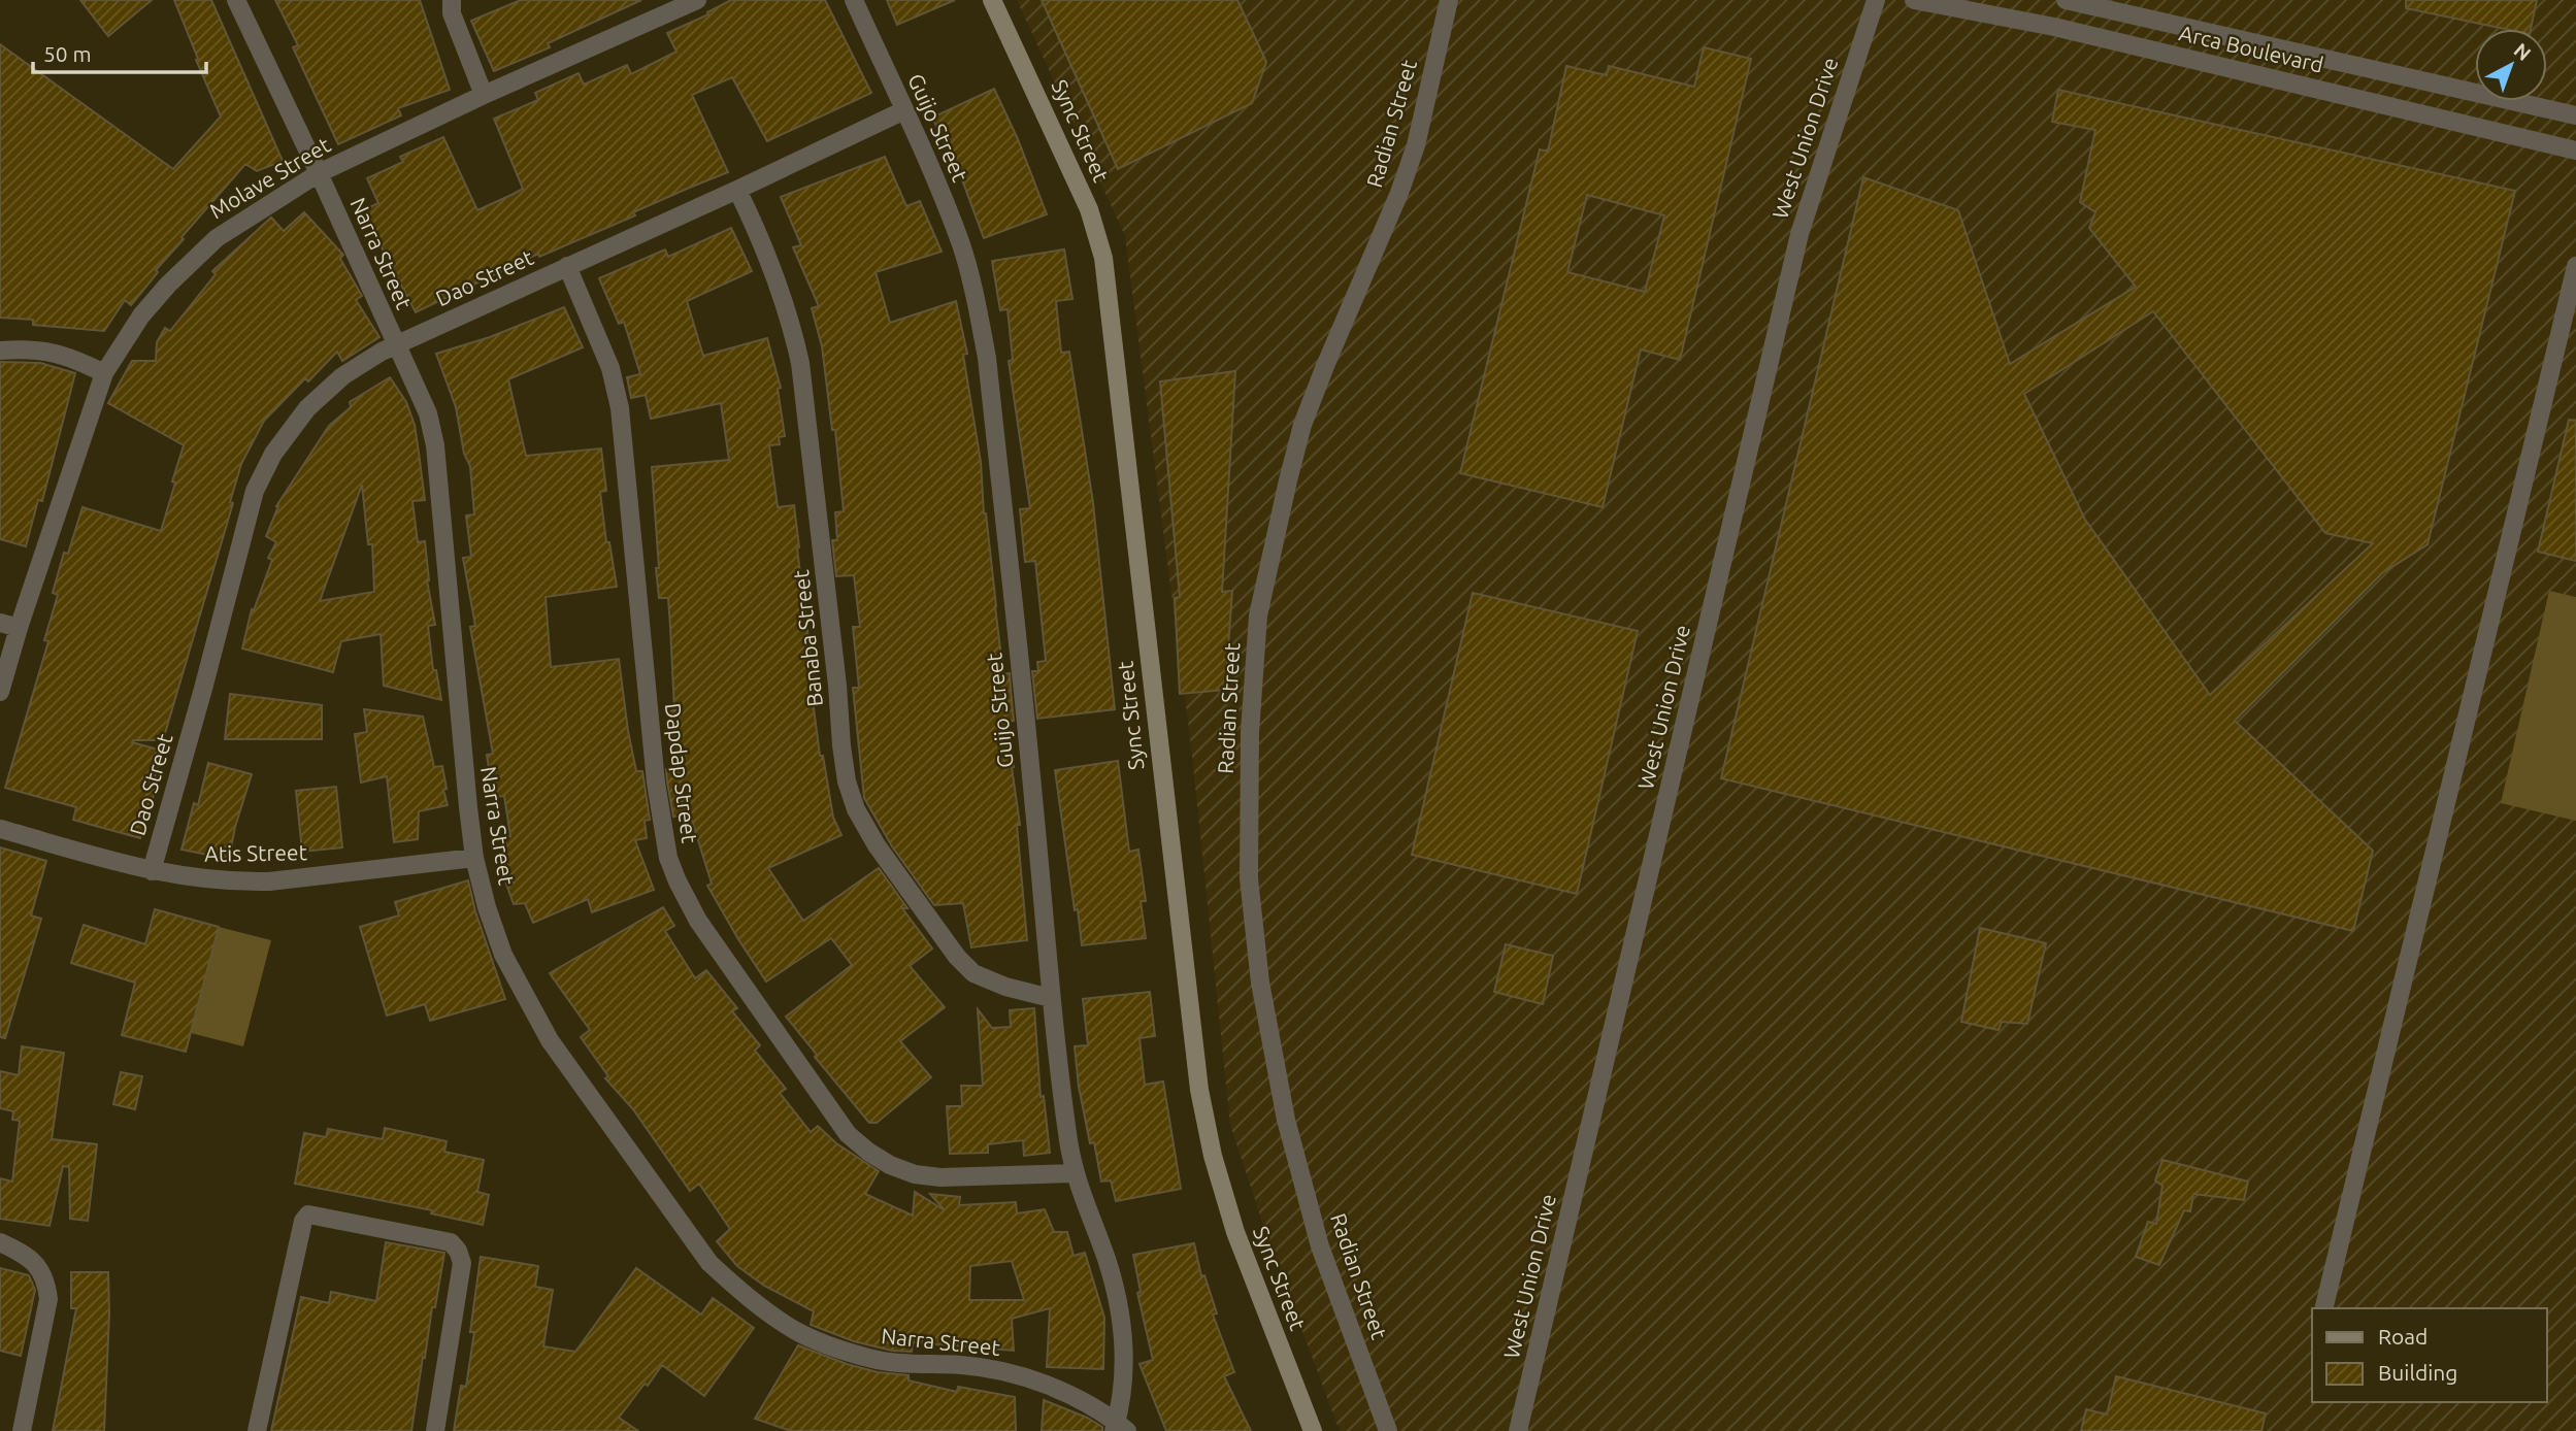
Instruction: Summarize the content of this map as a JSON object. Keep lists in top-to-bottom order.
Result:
{
  "streets": {
    "main road": ["Sync Street"],
    "street": [
      "Arca Boulevard",
      "Radian Street",
      "Guijo Street",
      "West Union Drive",
      "Molave Street",
      "Narra Street",
      "Dao Street",
      "Banaba Street",
      "Dapdap Street",
      "Atis Street"
    ]
  },
  "crossings": [
    ["Guijo Street", "Narra Street"],
    ["Guijo Street", "Dao Street"],
    ["Guijo Street", "Banaba Street"],
    ["Guijo Street", "Dapdap Street"],
    ["Molave Street", "Narra Street"],
    ["Narra Street", "Dao Street"],
    ["Narra Street", "Atis Street"],
    ["Dao Street", "Banaba Street"],
    ["Dao Street", "Dapdap Street"],
    ["Dao Street", "Atis Street"]
  ],
  "legend": ["Road", "Building"],
  "scale_bar": "50 m",
  "north": "top right"
}
